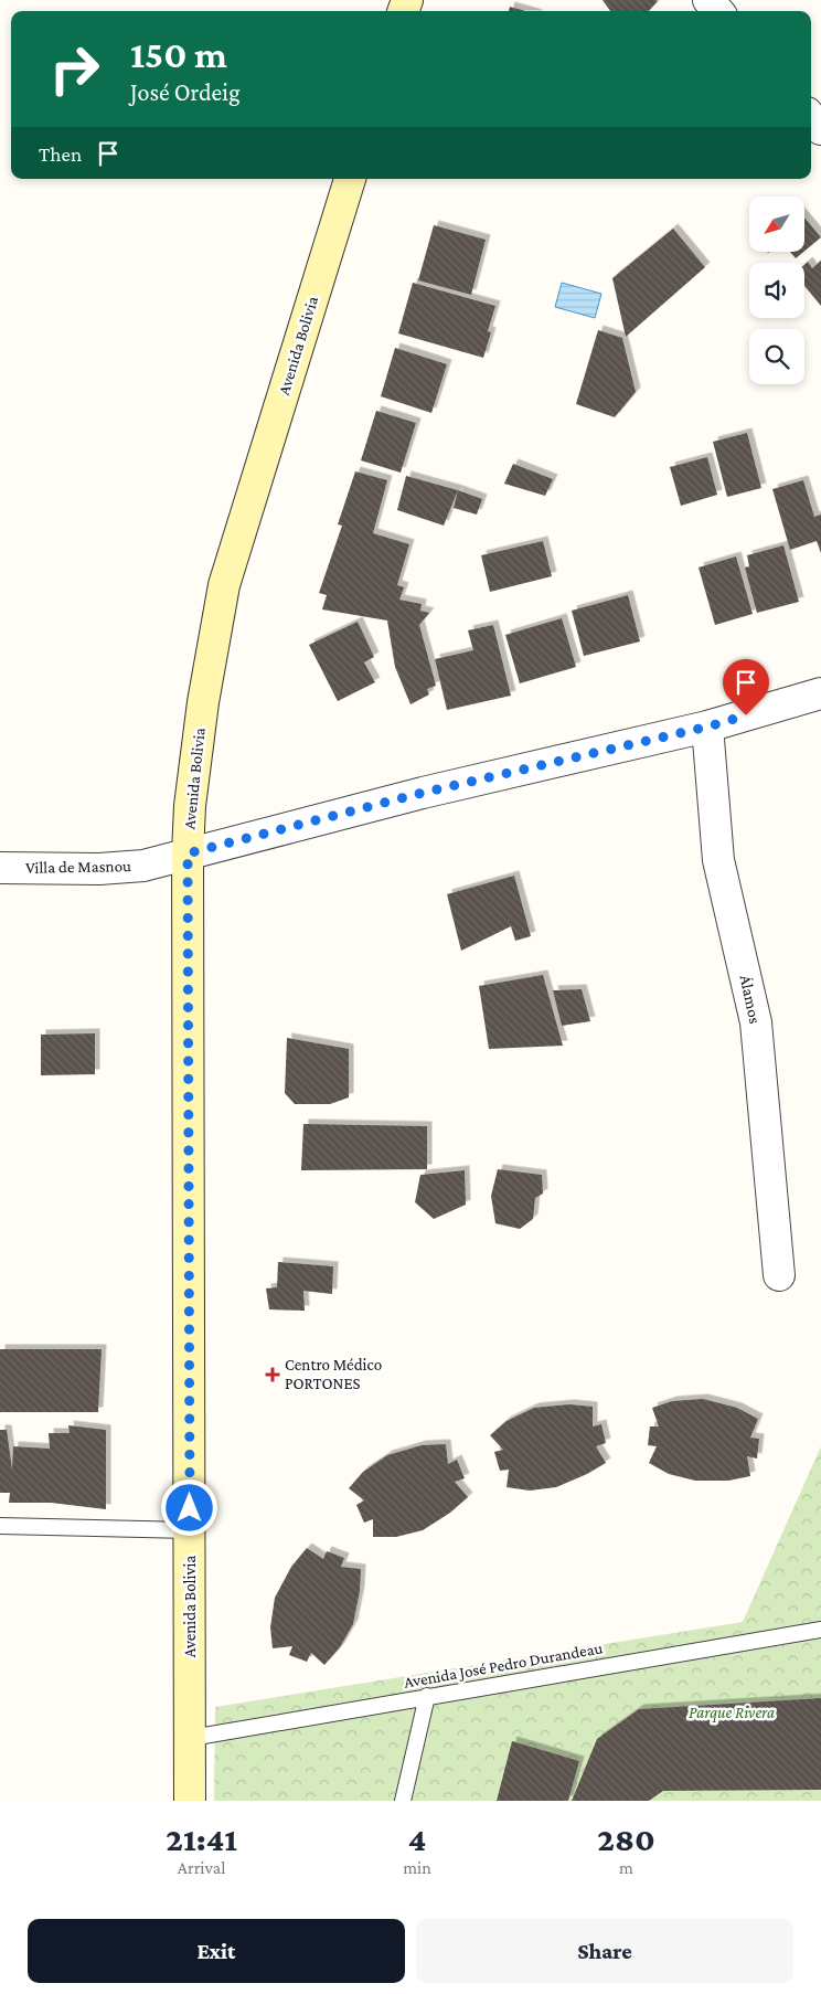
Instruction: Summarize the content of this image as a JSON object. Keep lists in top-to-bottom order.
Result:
{
  "streets": {
    "street": ["Avenida Bolivia", "Villa de Masnou", "Álamos"],
    "lane": ["Avenida José Pedro Durandeau"]
  },
  "crossings": [
    ["Avenida Bolivia", "Villa de Masnou"],
    ["Avenida Bolivia", "Avenida José Pedro Durandeau"],
    ["Villa de Masnou", "Álamos"]
  ],
  "parks": ["Parque Rivera"],
  "places": {
    "health": ["Centro Médico PORTONES"]
  },
  "north": "bottom left",
  "page": {
    "turn": ["150 m", "José Ordeig"],
    "then": "Then",
    "eta": [
      "21:41",
      "Arrival",
      "4",
      "min",
      "280",
      "m"
    ],
    "buttons": ["Exit", "Share"]
  }
}
